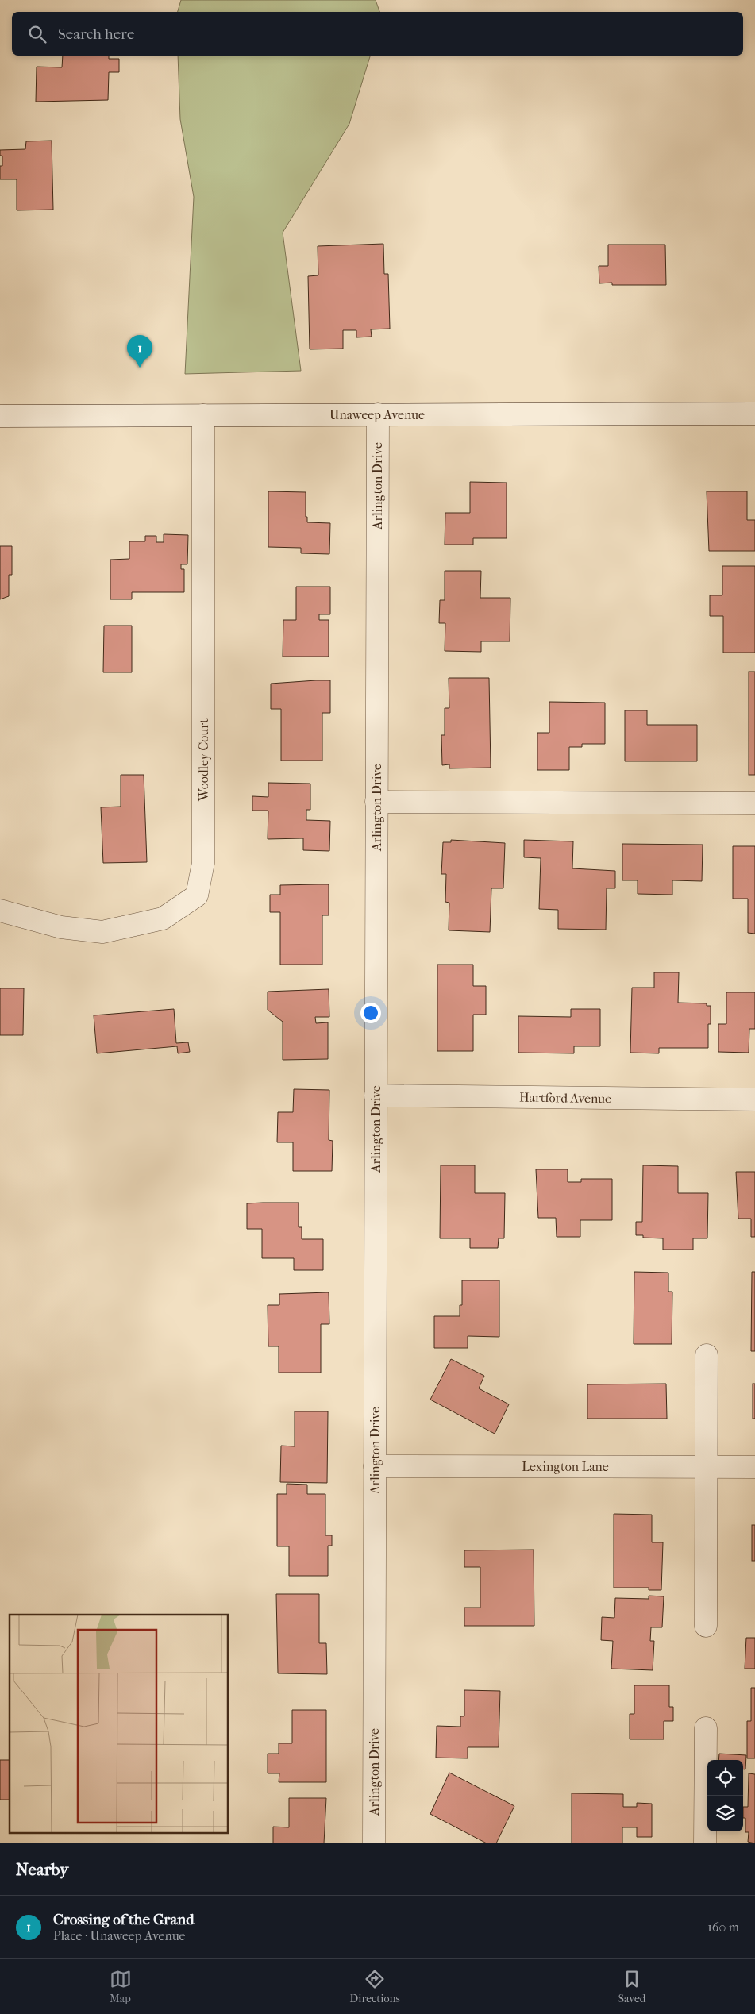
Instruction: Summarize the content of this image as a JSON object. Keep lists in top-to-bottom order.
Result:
{
  "streets": {
    "street": [
      "Unaweep Avenue",
      "Arlington Drive",
      "Woodley Court",
      "Hartford Avenue",
      "Lexington Lane"
    ]
  },
  "crossings": [
    ["Unaweep Avenue", "Arlington Drive"],
    ["Unaweep Avenue", "Woodley Court"],
    ["Arlington Drive", "Hartford Avenue"],
    ["Arlington Drive", "Lexington Lane"]
  ],
  "page": {
    "search": "Search here",
    "pins": "1",
    "heading": "Nearby",
    "list": [
      {
        "mark": "1",
        "name": "Crossing of the Grand",
        "note": "Place · Unaweep Avenue",
        "value": "160 m"
      }
    ],
    "nav": ["Map", "Directions", "Saved"]
  }
}
